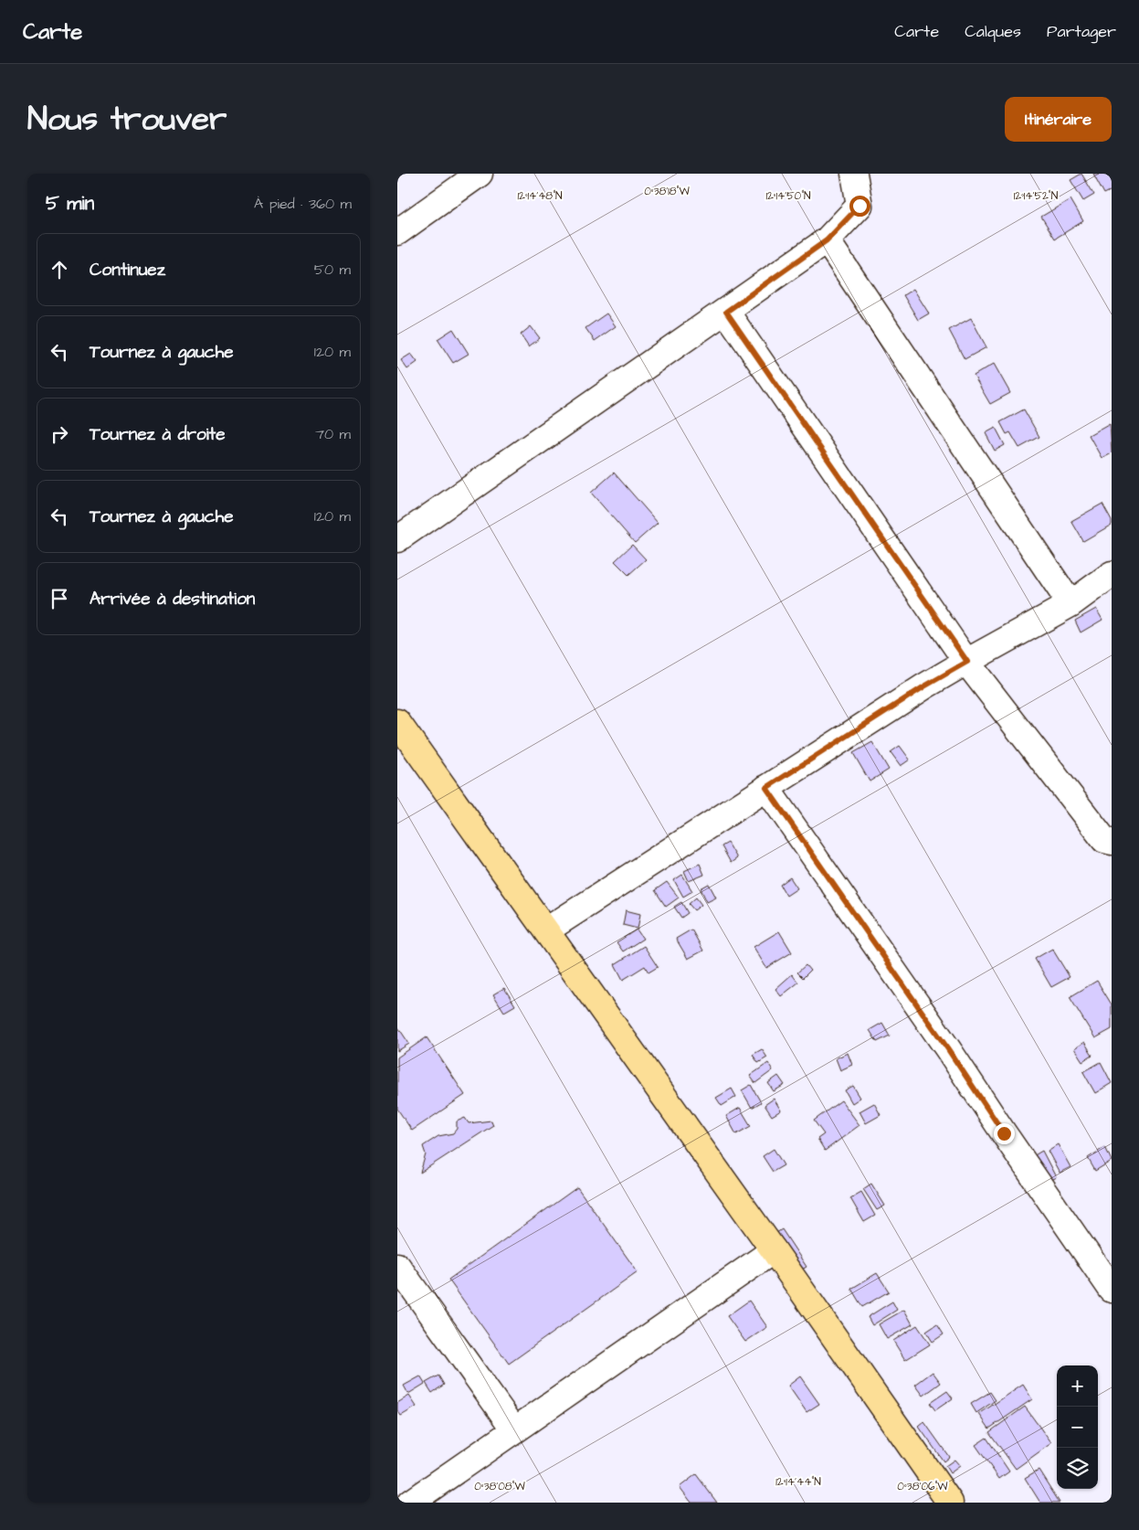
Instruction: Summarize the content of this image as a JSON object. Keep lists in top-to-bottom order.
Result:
{
  "page": {
    "header": "Carte",
    "nav": ["Carte", "Calques", "Partager"],
    "title": "Nous trouver",
    "buttons": "Itinéraire",
    "heading": ["5 min", "À pied · 360 m"],
    "list": [
      ["Continuez", "50 m"],
      ["Tournez à gauche", "120 m"],
      ["Tournez à droite", "70 m"],
      ["Tournez à gauche", "120 m"],
      "Arrivée à destination"
    ],
    "map_buttons": ["+", "−"]
  },
  "coordinates": [
    "0°38'18\"W",
    "12°14'48\"N",
    "12°14'50\"N",
    "12°14'52\"N",
    "12°14'44\"N",
    "0°38'08\"W",
    "0°38'06\"W"
  ]
}
